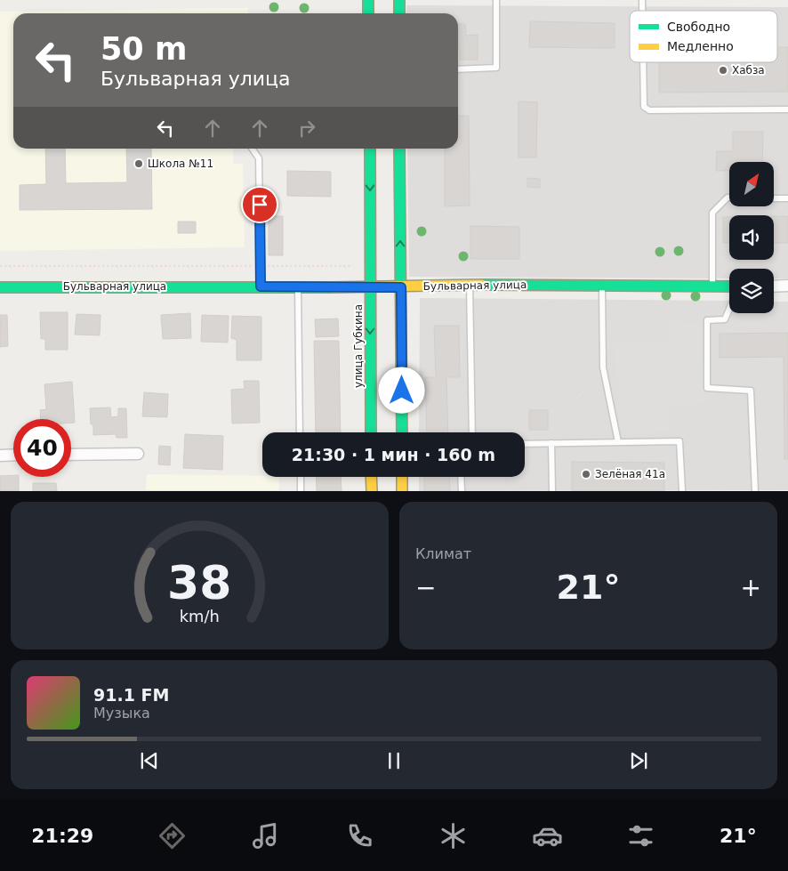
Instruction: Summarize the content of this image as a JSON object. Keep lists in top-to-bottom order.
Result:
{
  "streets": {
    "main road": ["Бульварная улица", "улица Губкина"]
  },
  "crossings": [
    ["Бульварная улица", "улица Губкина"]
  ],
  "places": ["Хабза", "Школа №11", "Зелёная 41а"],
  "legend": ["Свободно", "Медленно"],
  "north": "top right",
  "page": {
    "turn": ["50 m", "Бульварная улица"],
    "limit": "40",
    "trip": "21:30 · 1 мин · 160 m",
    "tile": "Климат",
    "heat": ["−", "21°", "+"],
    "song": ["91.1 FM", "Музыка"],
    "tabs": ["21:29", "21°"],
    "gauge": ["38", "km/h"]
  }
}
